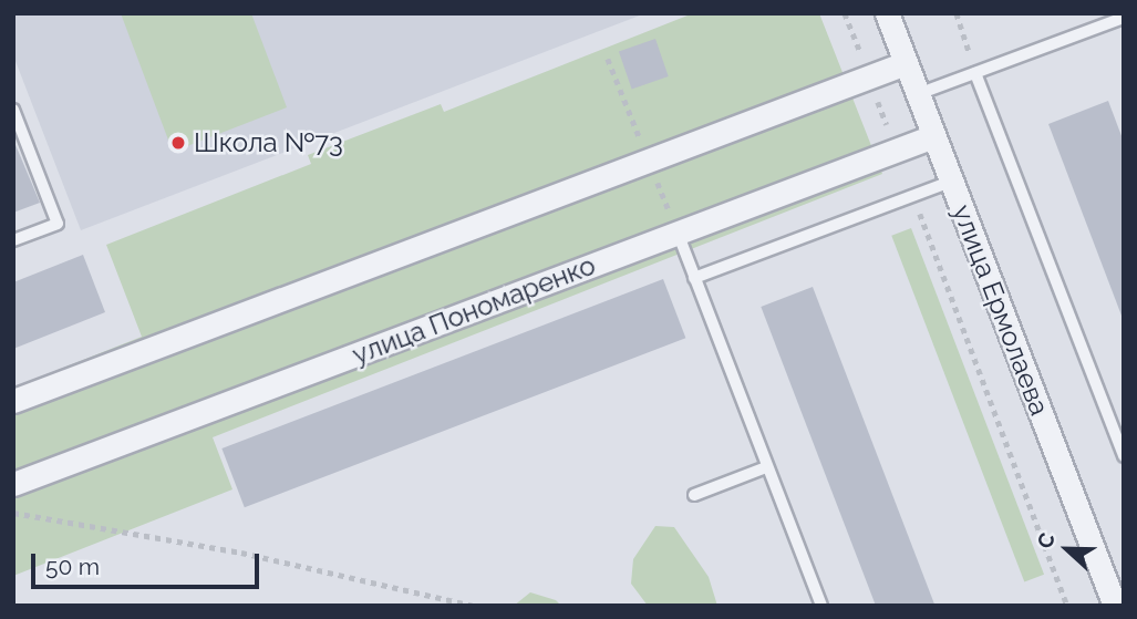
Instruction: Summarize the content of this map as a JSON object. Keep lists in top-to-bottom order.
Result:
{
  "streets": {
    "street": ["улица Пономаренко", "улица Ермолаева"]
  },
  "crossings": [
    ["улица Пономаренко", "улица Ермолаева"]
  ],
  "places": ["Школа №73"],
  "scale_bar": "50 m",
  "north": "left"
}
